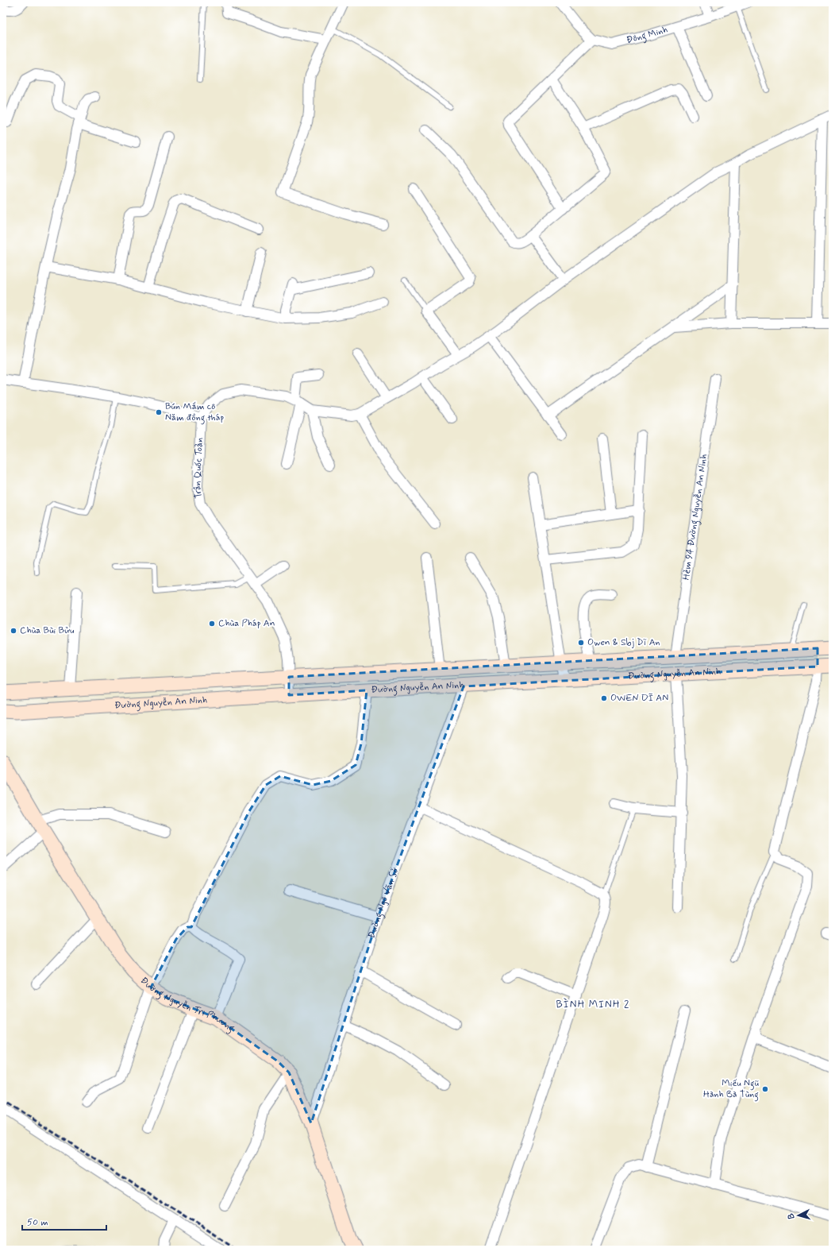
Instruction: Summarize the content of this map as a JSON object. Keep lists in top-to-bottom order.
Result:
{
  "streets": {
    "main road": ["Đường Nguyễn An Ninh", "Đường Nguyễn Tri Phương"],
    "street": [
      "Đông Minh",
      "Trần Quốc Toản",
      "Hẻm 94 Đường Nguyễn An Ninh",
      "Đường Ngô Văn Sở"
    ]
  },
  "crossings": [
    ["Trần Quốc Toản", "Đường Nguyễn An Ninh"],
    ["Hẻm 94 Đường Nguyễn An Ninh", "Đường Nguyễn An Ninh"],
    ["Đường Nguyễn An Ninh", "Đường Ngô Văn Sở"],
    ["Đường Ngô Văn Sở", "Đường Nguyễn Tri Phương"]
  ],
  "districts": ["BÌNH MINH 2"],
  "places": [
    "Bún Mắm cô Năm đồng tháp",
    "Chùa Pháp An",
    "Chùa Bùi Bửu",
    "Owen & Sbj Dĩ An",
    "OWEN DĨ AN",
    "Miếu Ngũ Hành Bà Tùng"
  ],
  "scale_bar": "50 m",
  "north": "left"
}
